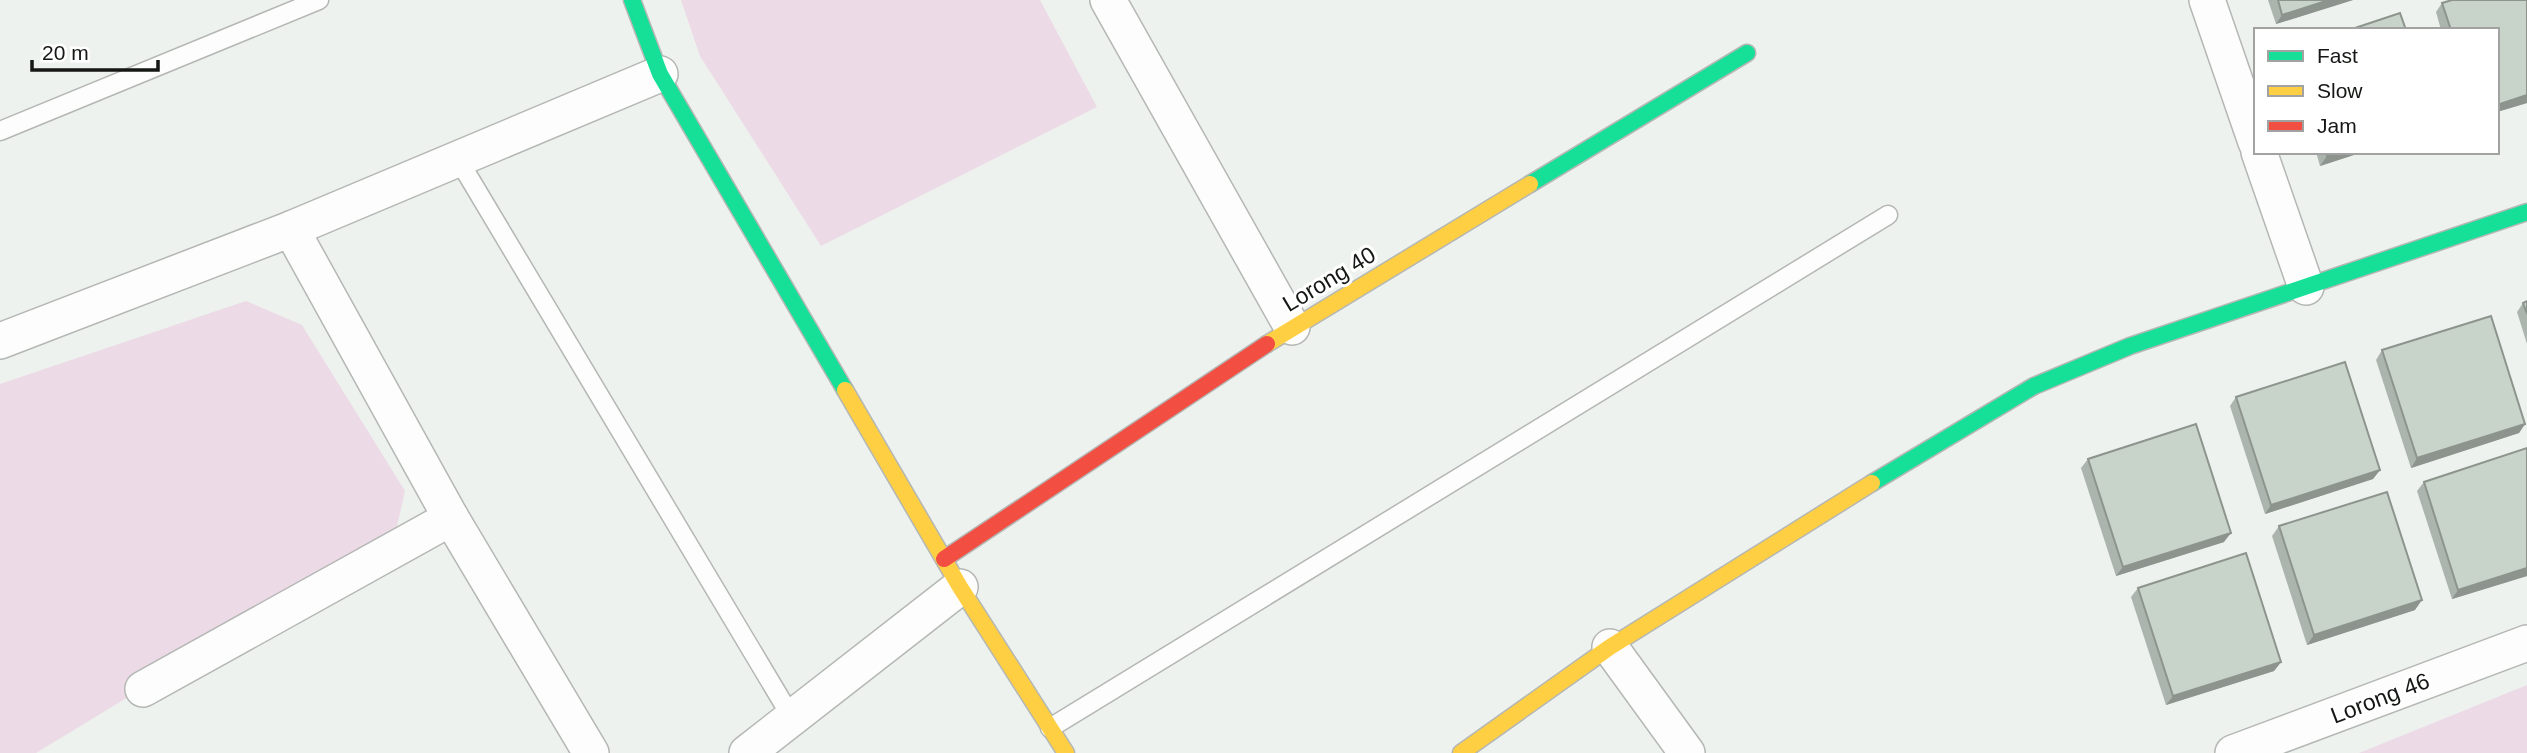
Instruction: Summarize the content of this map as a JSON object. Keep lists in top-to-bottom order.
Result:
{
  "streets": {
    "street": ["Lorong 40", "Lorong 46"]
  },
  "legend": ["Fast", "Slow", "Jam"],
  "scale_bar": "20 m"
}
